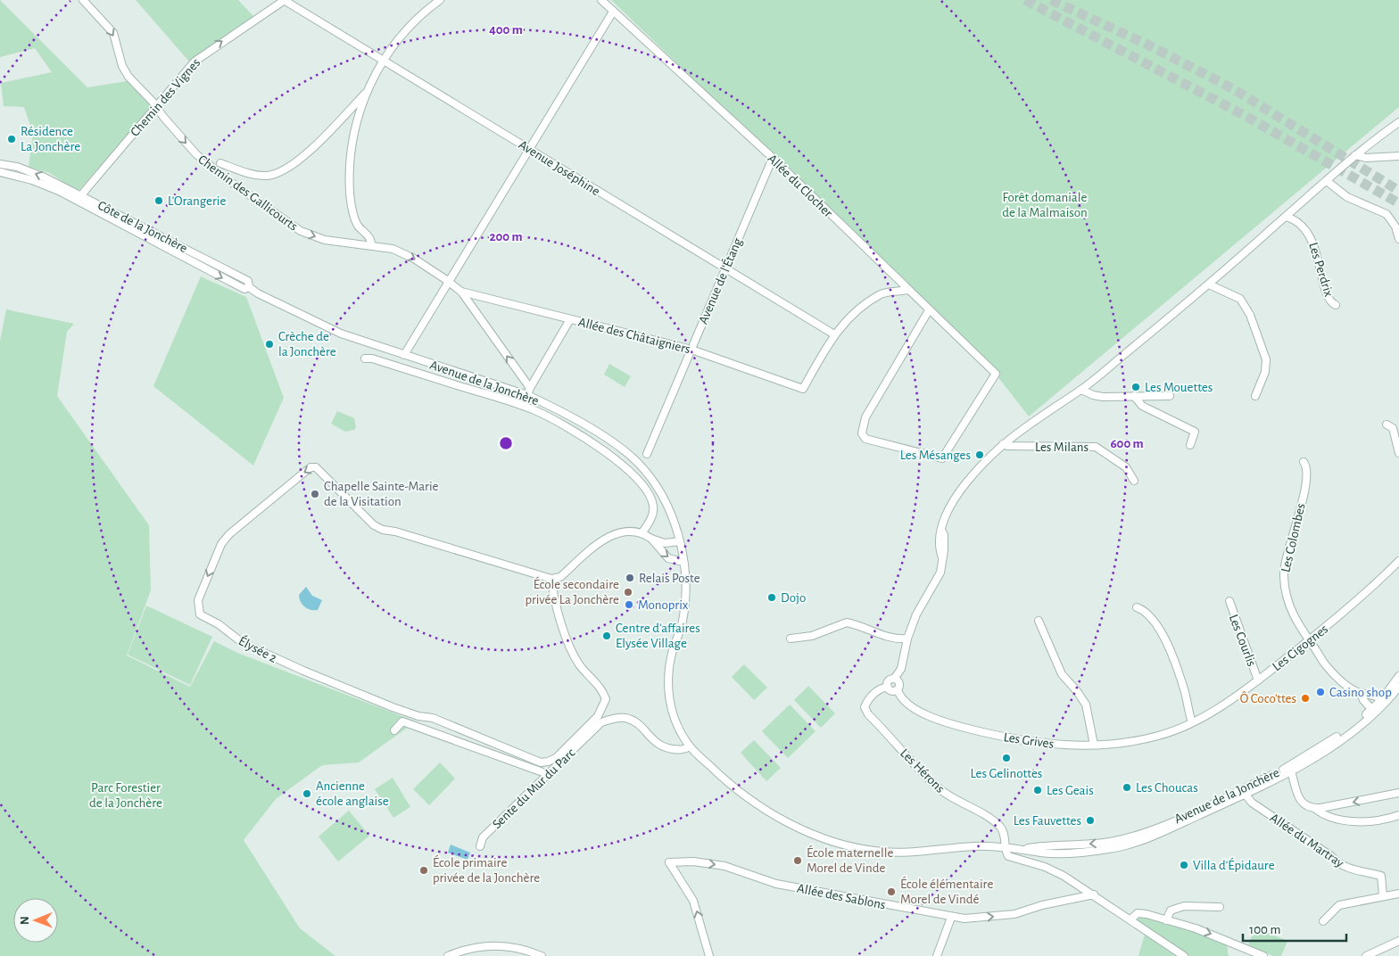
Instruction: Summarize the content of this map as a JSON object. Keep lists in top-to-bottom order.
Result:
{
  "streets": {
    "street": [
      "Chemin des Vignes",
      "Avenue Joséphine",
      "Allée du Clocher",
      "Chemin des Gallicourts",
      "Côte de la Jonchère",
      "Les Perdrix",
      "Avenue de l'Étang",
      "Allée des Châtaigniers",
      "Avenue de la Jonchère",
      "Les Milans",
      "Les Colombes",
      "Les Courlis",
      "Les Cigognes",
      "Élysée 2",
      "Les Grives",
      "Les Hérons",
      "Sente du Mur du Parc",
      "Allée du Martray",
      "Allée des Sablons"
    ]
  },
  "crossings": [
    ["Chemin des Vignes", "Avenue Joséphine"],
    ["Chemin des Vignes", "Chemin des Gallicourts"],
    ["Chemin des Vignes", "Côte de la Jonchère"],
    ["Avenue Joséphine", "Avenue de l'Étang"],
    ["Avenue Joséphine", "Allée des Châtaigniers"],
    ["Allée du Clocher", "Avenue de l'Étang"],
    ["Chemin des Gallicourts", "Allée des Châtaigniers"],
    ["Chemin des Gallicourts", "Avenue de la Jonchère"],
    ["Côte de la Jonchère", "Avenue de la Jonchère"],
    ["Avenue de l'Étang", "Allée des Châtaigniers"],
    ["Avenue de la Jonchère", "Les Colombes"],
    ["Avenue de la Jonchère", "Les Hérons"],
    ["Avenue de la Jonchère", "Sente du Mur du Parc"],
    ["Avenue de la Jonchère", "Allée du Martray"],
    ["Les Colombes", "Les Cigognes"],
    ["Les Courlis", "Les Cigognes"],
    ["Les Cigognes", "Les Grives"],
    ["Les Grives", "Les Hérons"]
  ],
  "one_way": ["Chemin des Vignes"],
  "parks": ["Forêt domaniale de la Malmaison", "Parc Forestier de la Jonchère"],
  "places": [
    "Résidence La Jonchère",
    "L'Orangerie",
    "Crèche de la Jonchère",
    "Les Mouettes",
    "Les Mésanges",
    "Chapelle Sainte-Marie de la Visitation",
    "Relais Poste",
    "École secondaire privée La Jonchère",
    "Dojo",
    "Monoprix",
    "Centre d'affaires Elysée Village",
    "Casino shop",
    "Ô Coco'ttes",
    "Les Gelinottes",
    "Les Choucas",
    "Les Geais",
    "Ancienne école anglaise",
    "Les Fauvettes",
    "École maternelle Morel de Vinde",
    "Villa d'Épidaure",
    "École primaire privée de la Jonchère",
    "École élémentaire Morel de Vindé"
  ],
  "scale_bar": "100 m",
  "north": "left",
  "rings": ["400 m", "200 m", "600 m"]
}
